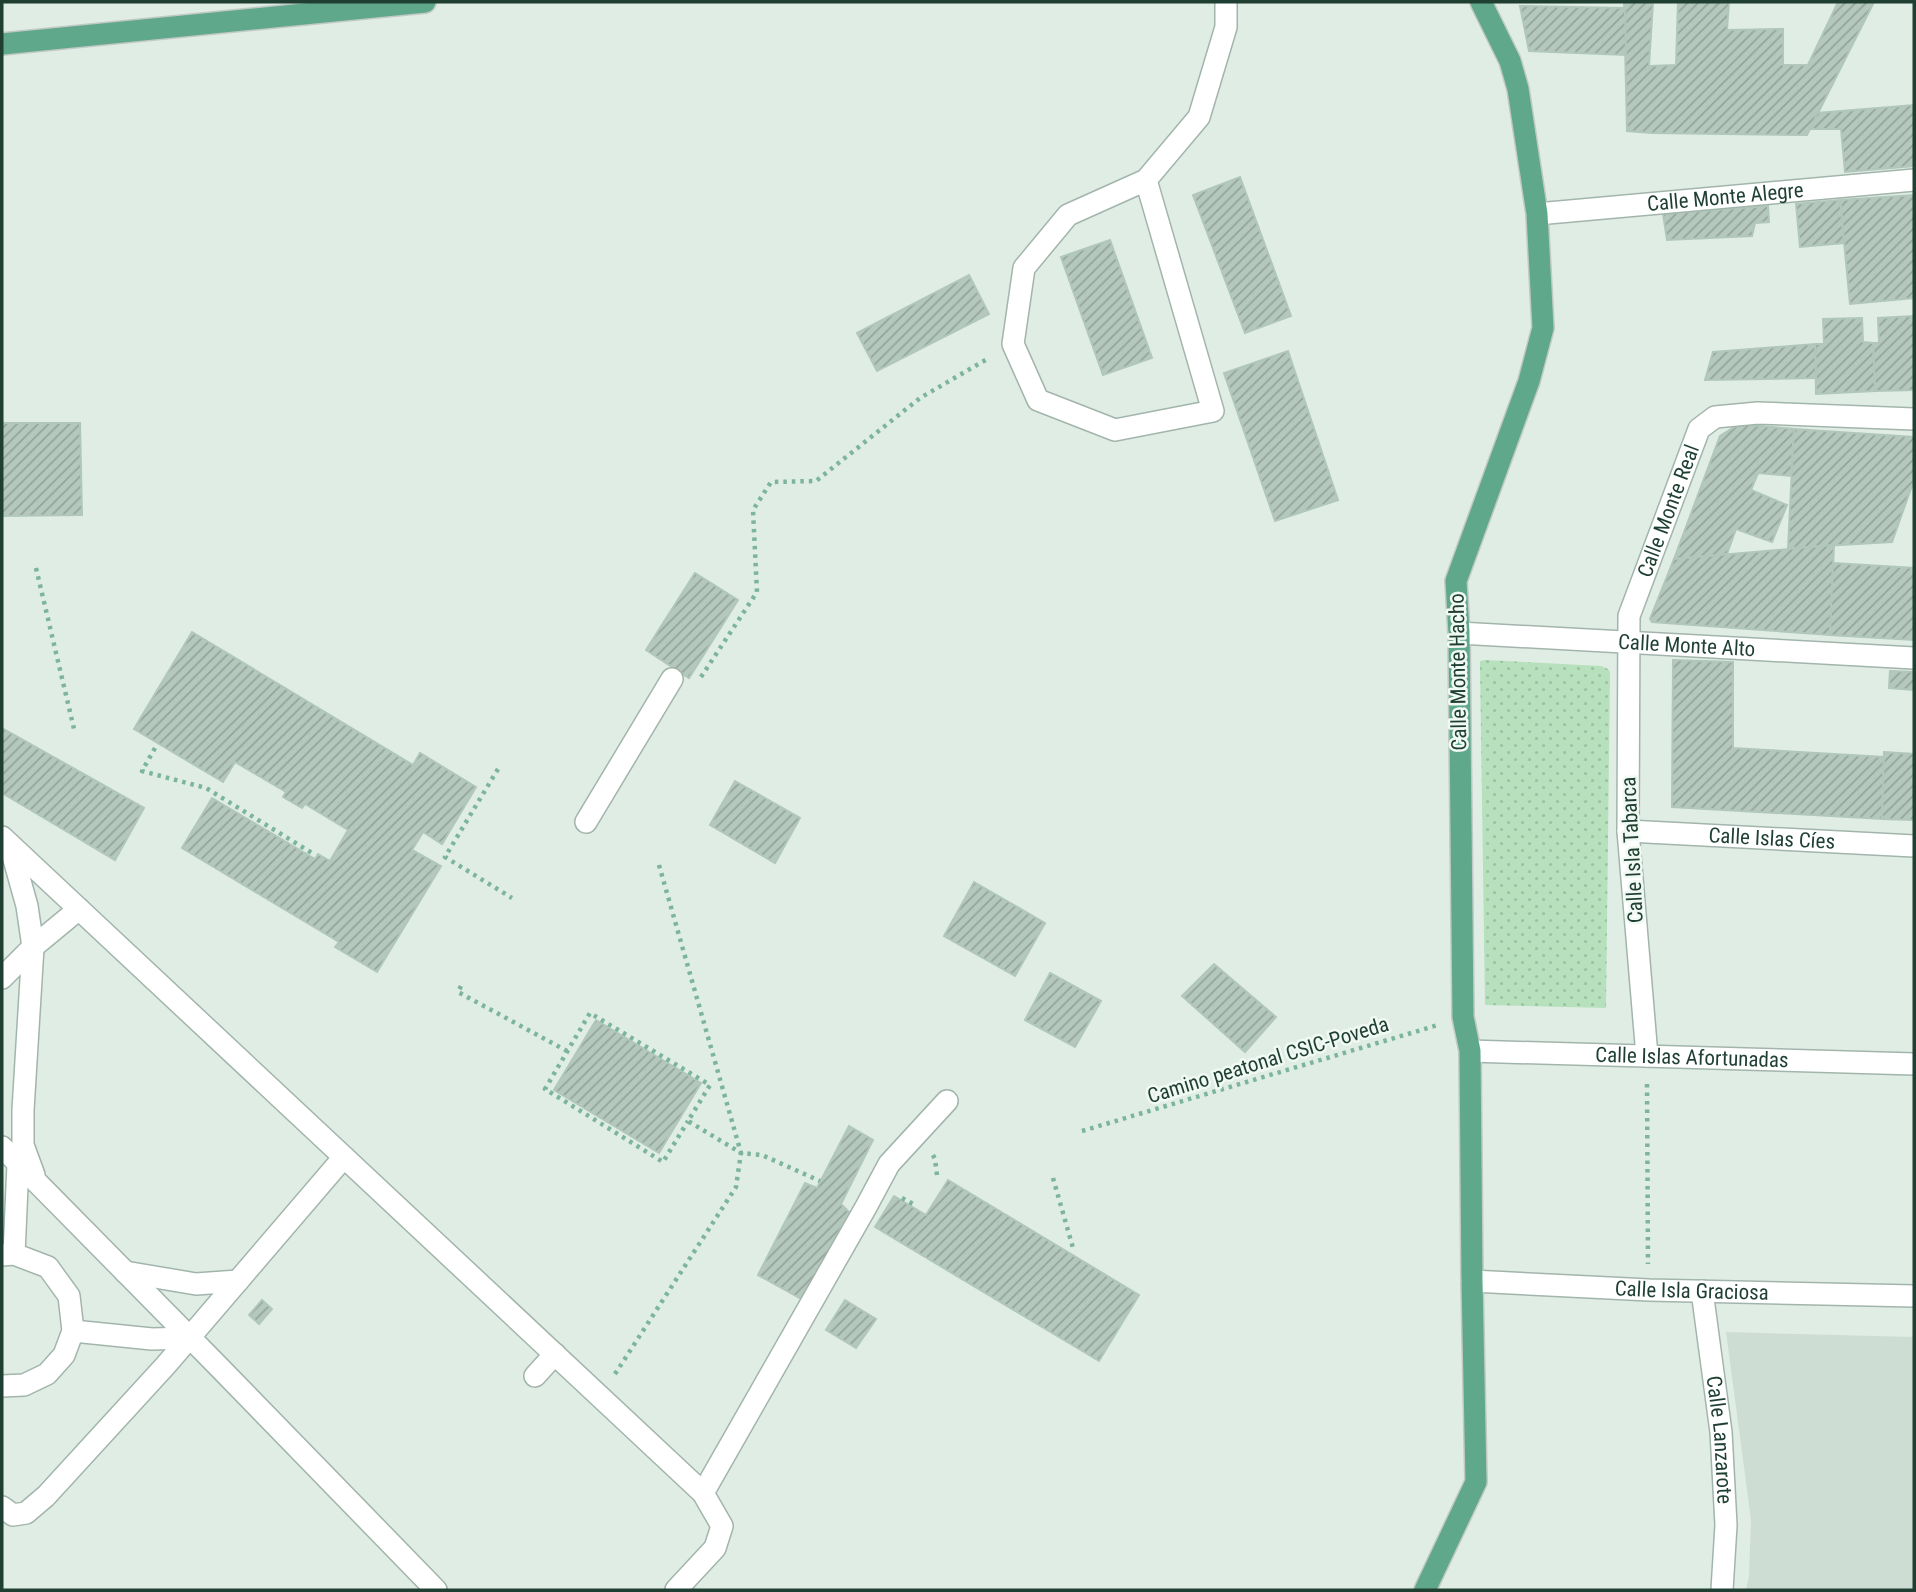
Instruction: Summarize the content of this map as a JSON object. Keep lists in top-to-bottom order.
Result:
{
  "streets": {
    "main road": ["Calle Monte Hacho"],
    "street": [
      "Calle Monte Alegre",
      "Calle Monte Real",
      "Calle Monte Alto",
      "Calle Islas Cíes",
      "Calle Isla Tabarca",
      "Calle Islas Afortunadas",
      "Calle Isla Graciosa",
      "Calle Lanzarote"
    ],
    "path": ["Camino peatonal CSIC-Poveda"]
  },
  "crossings": [
    ["Calle Monte Alegre", "Calle Monte Hacho"],
    ["Calle Monte Real", "Calle Monte Alto"],
    ["Calle Monte Real", "Calle Isla Tabarca"],
    ["Calle Monte Alto", "Calle Monte Hacho"],
    ["Calle Monte Alto", "Calle Isla Tabarca"],
    ["Calle Monte Hacho", "Calle Islas Afortunadas"],
    ["Calle Monte Hacho", "Camino peatonal CSIC-Poveda"],
    ["Calle Monte Hacho", "Calle Isla Graciosa"],
    ["Calle Islas Cíes", "Calle Isla Tabarca"],
    ["Calle Isla Tabarca", "Calle Islas Afortunadas"],
    ["Calle Isla Graciosa", "Calle Lanzarote"]
  ]
}
